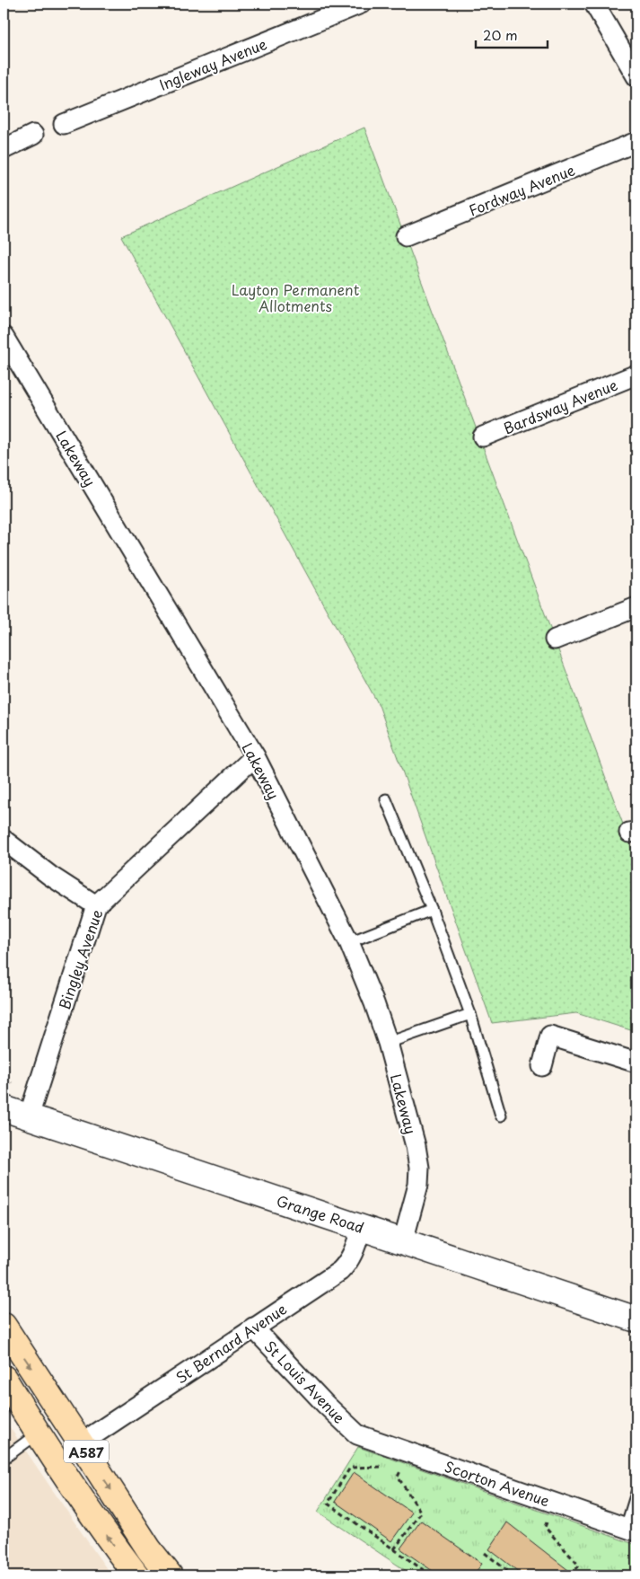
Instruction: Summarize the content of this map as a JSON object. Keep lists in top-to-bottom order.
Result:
{
  "streets": {
    "main road": ["A587"],
    "street": [
      "Ingleway Avenue",
      "Fordway Avenue",
      "Bardsway Avenue",
      "Lakeway",
      "Bingley Avenue",
      "Grange Road",
      "St Bernard Avenue",
      "St Louis Avenue",
      "Scorton Avenue"
    ]
  },
  "crossings": [
    ["Lakeway", "Bingley Avenue"],
    ["Lakeway", "Grange Road"],
    ["Bingley Avenue", "Grange Road"],
    ["Grange Road", "St Bernard Avenue"],
    ["St Bernard Avenue", "St Louis Avenue"],
    ["St Bernard Avenue", "A587"],
    ["St Louis Avenue", "Scorton Avenue"]
  ],
  "parks": ["Layton Permanent Allotments"],
  "scale_bar": "20 m"
}
